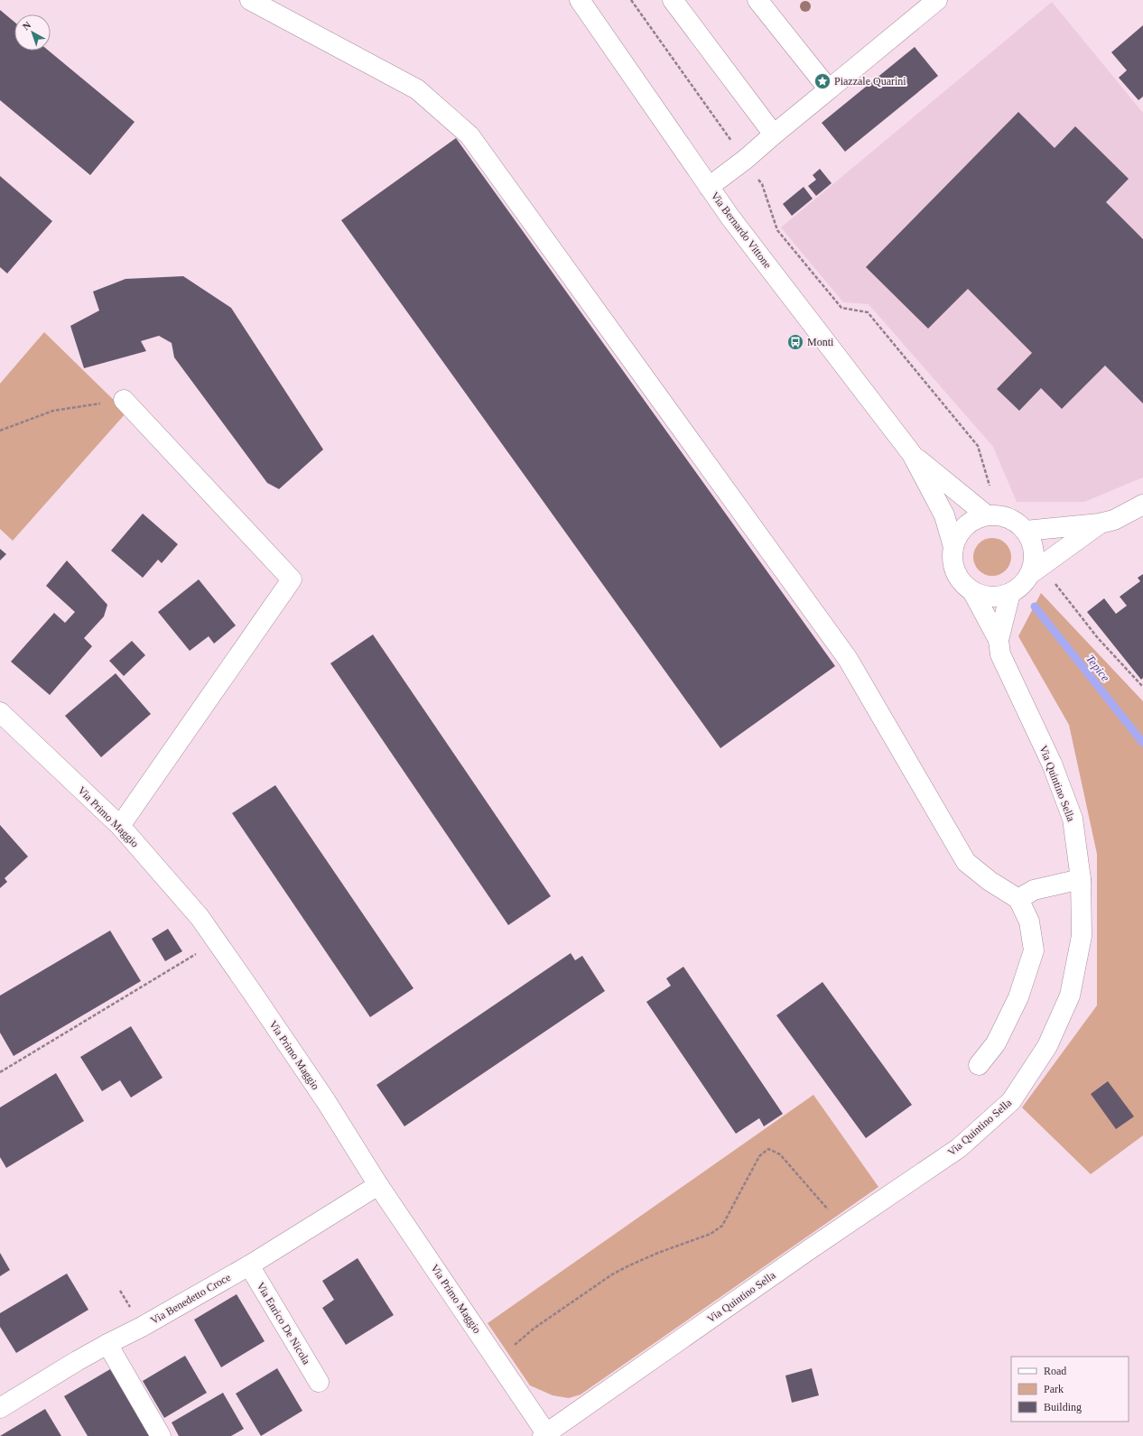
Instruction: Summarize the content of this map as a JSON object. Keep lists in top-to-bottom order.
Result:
{
  "streets": {
    "street": [
      "Via Bernardo Vittone",
      "Via Quintino Sella",
      "Via Primo Maggio",
      "Via Benedetto Croce",
      "Via Enrico De Nicola"
    ]
  },
  "crossings": [
    ["Via Bernardo Vittone", "Via Quintino Sella"],
    ["Via Quintino Sella", "Via Primo Maggio"],
    ["Via Primo Maggio", "Via Benedetto Croce"],
    ["Via Benedetto Croce", "Via Enrico De Nicola"]
  ],
  "water": ["Tepice"],
  "places": {
    "place": ["Piazzale Quarini"],
    "bus stop": ["Monti"]
  },
  "legend": ["Road", "Park", "Building"],
  "north": "top left"
}
